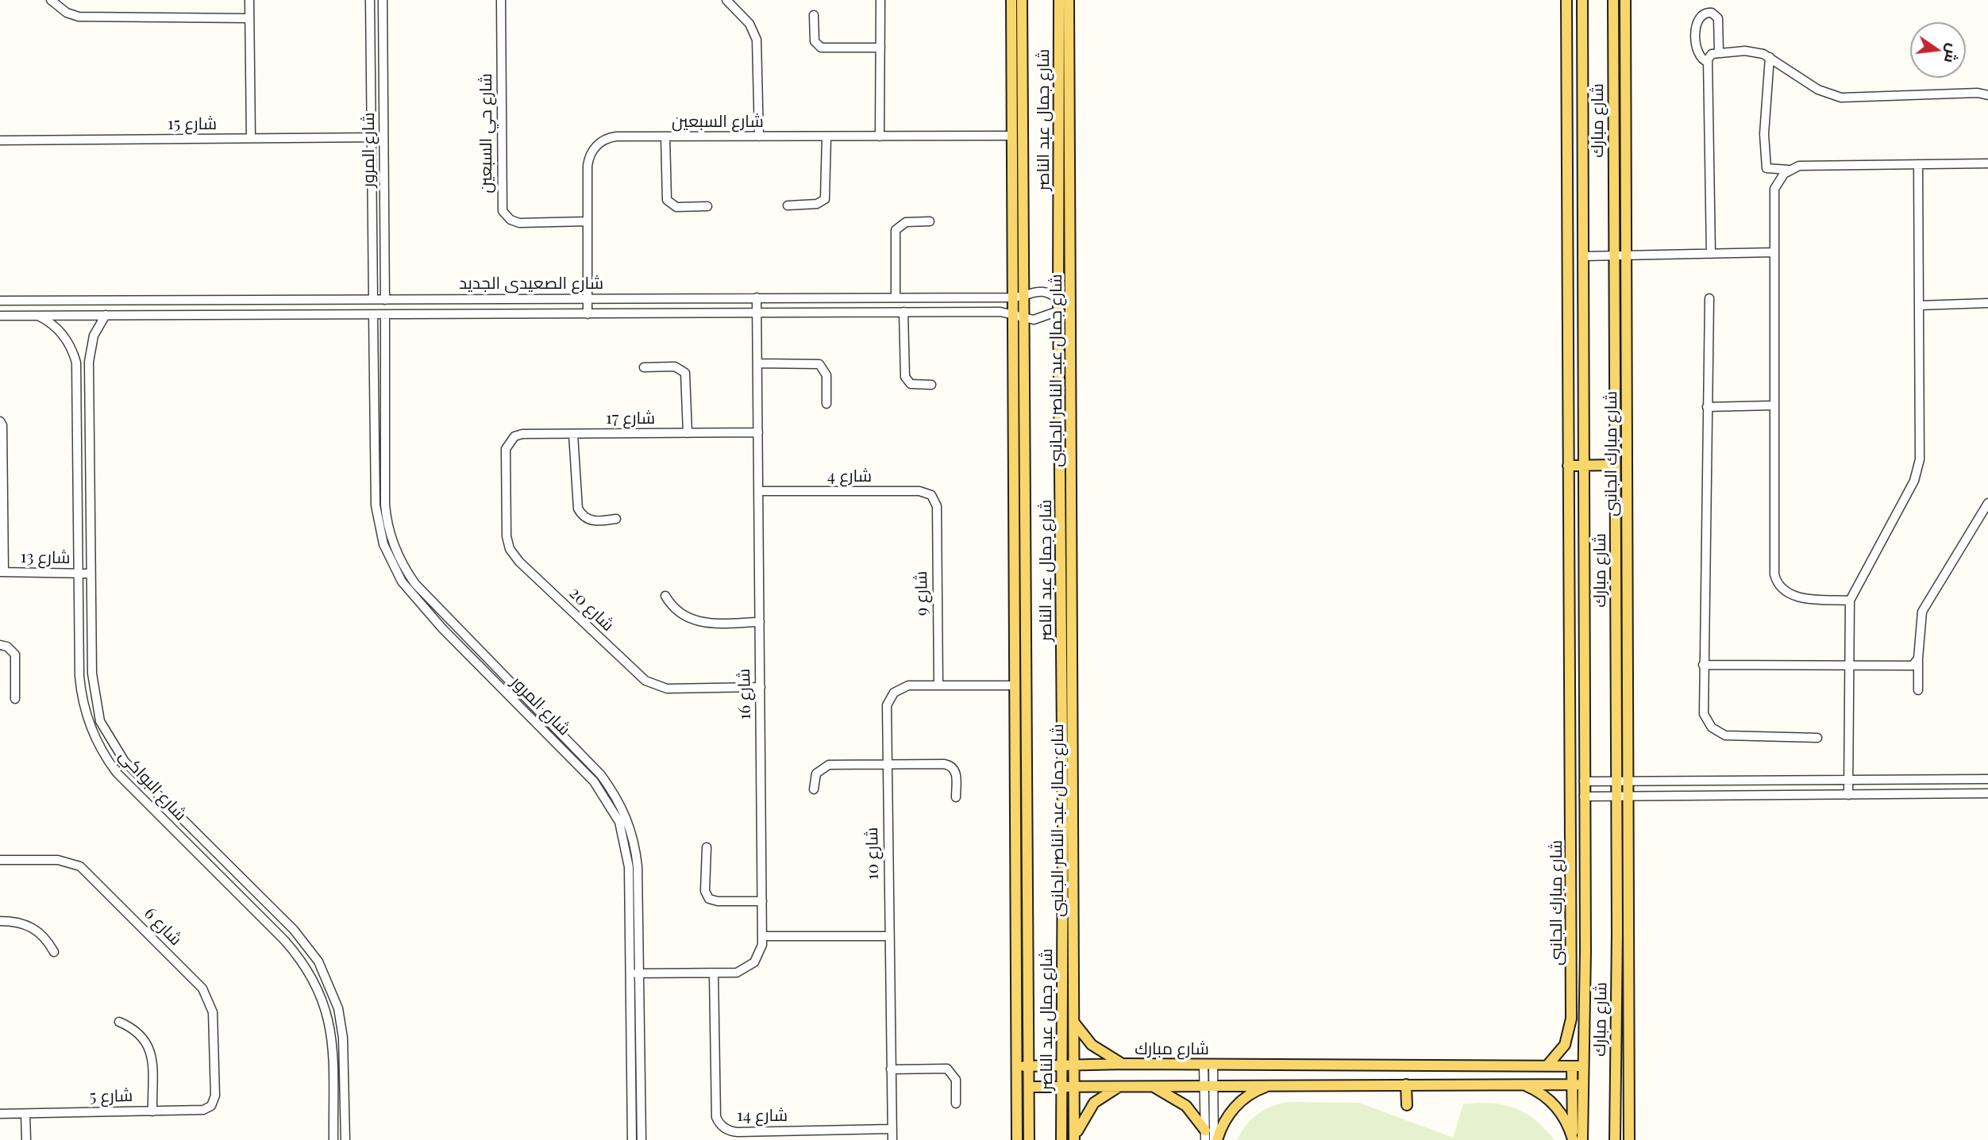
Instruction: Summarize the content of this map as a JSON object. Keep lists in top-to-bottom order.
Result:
{
  "streets": {
    "main road": [
      "شارع جمال عبد الناصر",
      "شارع مبارك",
      "شارع جمال عبد الناصر الجانبى",
      "شارع مبارك الجانبى"
    ],
    "street": [
      "شارع السبعين",
      "شارع 15",
      "شارع حي السبعين",
      "شارع المرور",
      "شارع الصعيدى الجديد",
      "شارع 17",
      "شارع 4",
      "شارع 13",
      "شارع 9",
      "شارع 20",
      "شارع 16",
      "شارع البواكي",
      "شارع 10",
      "شارع 6",
      "شارع 5",
      "شارع 14"
    ]
  },
  "crossings": [
    ["شارع جمال عبد الناصر", "شارع مبارك"],
    ["شارع جمال عبد الناصر", "شارع الصعيدى الجديد"],
    ["شارع جمال عبد الناصر", "شارع جمال عبد الناصر الجانبى"],
    ["شارع مبارك", "شارع جمال عبد الناصر الجانبى"],
    ["شارع مبارك", "شارع مبارك الجانبى"],
    ["شارع السبعين", "شارع حي السبعين"],
    ["شارع السبعين", "شارع الصعيدى الجديد"],
    ["شارع 15", "شارع المرور"],
    ["شارع المرور", "شارع الصعيدى الجديد"],
    ["شارع المرور", "شارع 16"],
    ["شارع الصعيدى الجديد", "شارع 16"],
    ["شارع الصعيدى الجديد", "شارع البواكي"],
    ["شارع 17", "شارع 20"],
    ["شارع 17", "شارع 16"],
    ["شارع 4", "شارع 9"],
    ["شارع 4", "شارع 16"],
    ["شارع 13", "شارع البواكي"],
    ["شارع 9", "شارع 10"],
    ["شارع 20", "شارع 16"],
    ["شارع 16", "شارع 14"],
    ["شارع 10", "شارع 14"],
    ["شارع 6", "شارع 5"]
  ],
  "north": "right"
}
